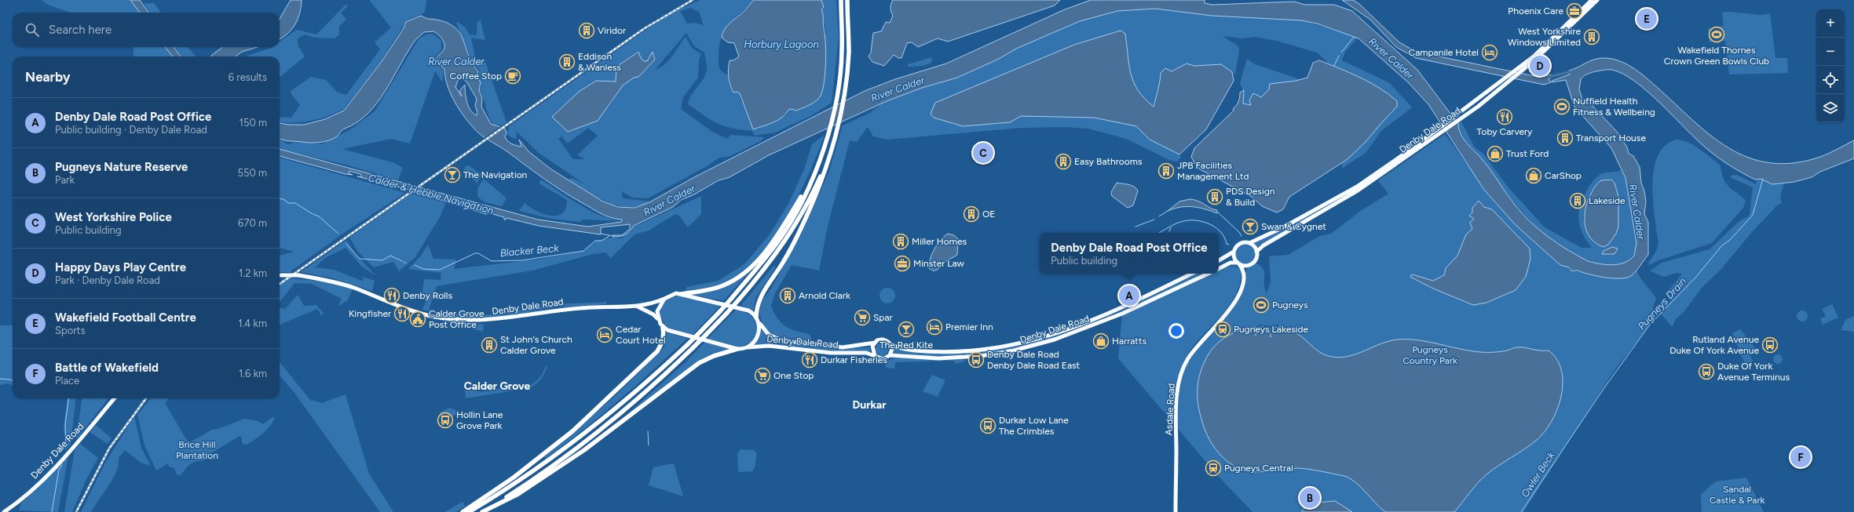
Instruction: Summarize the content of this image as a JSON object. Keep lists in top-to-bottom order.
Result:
{
  "streets": {
    "main road": ["Denby Dale Road", "Asdale Road"]
  },
  "crossings": [
    ["Denby Dale Road", "Asdale Road"]
  ],
  "districts": ["Calder Grove", "Durkar"],
  "water": [
    "Horbury Lagoon",
    "River Calder",
    "Calder & Hebble Navigation",
    "Blacker Beck",
    "Pugneys Drain",
    "Owler Beck"
  ],
  "parks": ["Pugneys Country Park", "Brice Hill Plantation", "Sandal Castle & Park"],
  "places": {
    "office": ["Phoenix Care", "Minster Law"],
    "building": [
      "Viridor",
      "West Yorkshire Windows Limited",
      "Eddison & Wanless",
      "Transport House",
      "Easy Bathrooms",
      "JPB Facilities Management Ltd",
      "PDS Design & Build",
      "Lakeside",
      "OE",
      "Miller Homes",
      "Arnold Clark",
      "St John's Church Calder Grove"
    ],
    "sports": ["Wakefield Thornes Crown Green Bowls Club", "Nuffield Health Fitness & Wellbeing", "Pugneys"],
    "hotel": ["Campanile Hotel", "Premier Inn", "Cedar Court Hotel"],
    "cafe": ["Coffee Stop"],
    "restaurant": [
      "Toby Carvery",
      "Denby Rolls",
      "Kingfisher",
      "Durkar Fisheries"
    ],
    "shop": ["Trust Ford", "CarShop", "Harratts"],
    "bar": ["The Navigation", "Swan & Cygnet", "The Red Kite"],
    "supermarket": ["Spar", "One Stop"],
    "public building": ["Calder Grove Post Office"],
    "station": ["Pugneys Lakeside", "Pugneys Central"],
    "bus stop": [
      "Rutland Avenue Duke Of York Avenue",
      "Denby Dale Road Denby Dale Road East",
      "Duke Of York Avenue Terminus",
      "Hollin Lane Grove Park",
      "Durkar Low Lane The Crimbles"
    ]
  },
  "page": {
    "pins": [
      "E",
      "D",
      "C",
      "A",
      "F",
      "B"
    ],
    "map_buttons": ["+", "−"],
    "search": "Search here",
    "heading": ["Nearby", "6 results"],
    "list": [
      {
        "mark": "A",
        "name": "Denby Dale Road Post Office",
        "note": "Public building · Denby Dale Road",
        "value": "150 m"
      },
      {
        "mark": "B",
        "name": "Pugneys Nature Reserve",
        "note": "Park",
        "value": "550 m"
      },
      {
        "mark": "C",
        "name": "West Yorkshire Police",
        "note": "Public building",
        "value": "670 m"
      },
      {
        "mark": "D",
        "name": "Happy Days Play Centre",
        "note": "Park · Denby Dale Road",
        "value": "1.2 km"
      },
      {
        "mark": "E",
        "name": "Wakefield Football Centre",
        "note": "Sports",
        "value": "1.4 km"
      },
      {
        "mark": "F",
        "name": "Battle of Wakefield",
        "note": "Place",
        "value": "1.6 km"
      }
    ],
    "popup": ["Denby Dale Road Post Office", "Public building"]
  }
}
